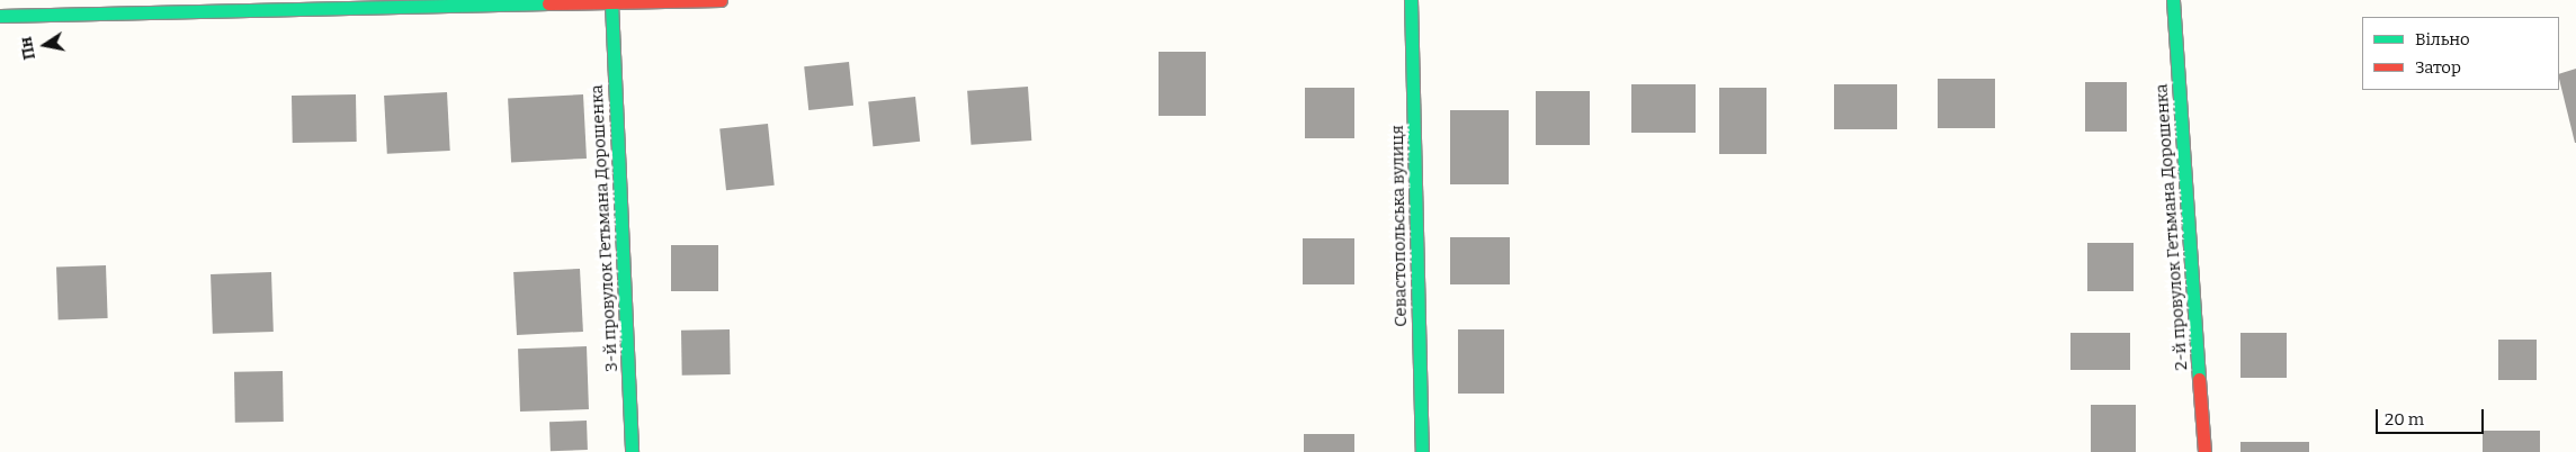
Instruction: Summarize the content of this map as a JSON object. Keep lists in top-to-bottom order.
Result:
{
  "streets": {
    "street": ["Севастопольська вулиця", "2-й провулок Гетьмана Дорошенка", "3-й провулок Гетьмана Дорошенка"]
  },
  "legend": ["Вільно", "Затор"],
  "scale_bar": "20 m",
  "north": "left"
}
